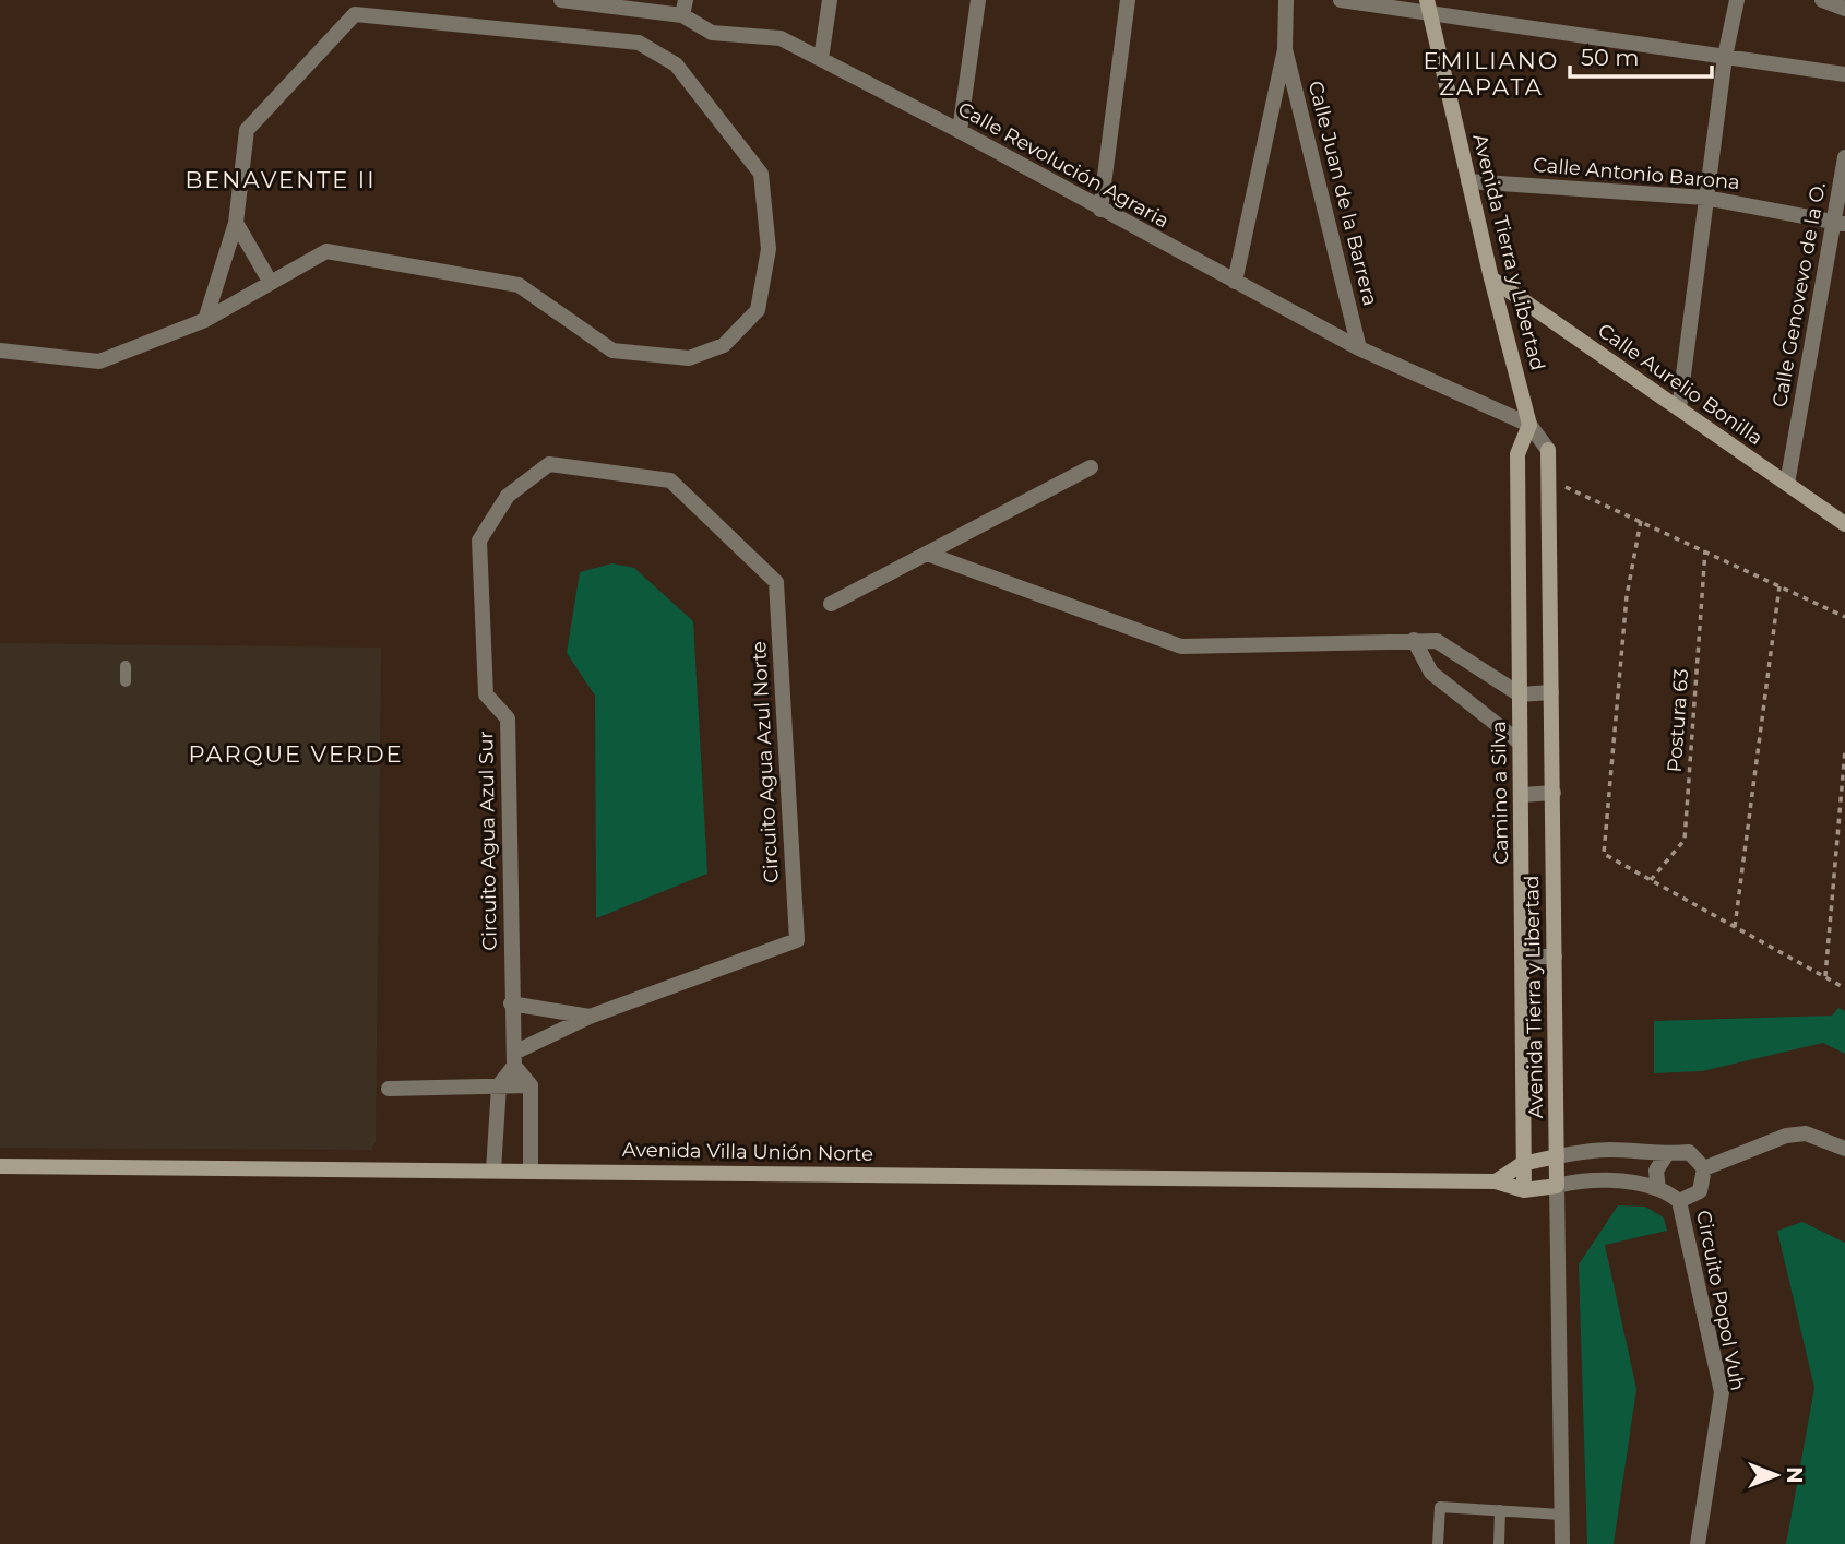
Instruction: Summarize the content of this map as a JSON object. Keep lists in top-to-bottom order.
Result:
{
  "streets": {
    "street": [
      "Calle Revolución Agraria",
      "Calle Antonio Barona",
      "Calle Juan de la Barrera",
      "Avenida Tierra y Libertad",
      "Calle Genovevo de la O.",
      "Calle Aurelio Bonilla",
      "Circuito Agua Azul Norte",
      "Camino a Silva",
      "Circuito Agua Azul Sur",
      "Avenida Villa Unión Norte",
      "Circuito Popol Vuh"
    ],
    "path": ["Postura 63"]
  },
  "crossings": [
    ["Calle Revolución Agraria", "Calle Juan de la Barrera"],
    ["Calle Revolución Agraria", "Avenida Tierra y Libertad"],
    ["Calle Revolución Agraria", "Camino a Silva"],
    ["Calle Antonio Barona", "Avenida Tierra y Libertad"],
    ["Calle Antonio Barona", "Calle Genovevo de la O."],
    ["Avenida Tierra y Libertad", "Calle Aurelio Bonilla"],
    ["Avenida Tierra y Libertad", "Camino a Silva"],
    ["Avenida Tierra y Libertad", "Avenida Villa Unión Norte"],
    ["Avenida Tierra y Libertad", "Circuito Popol Vuh"],
    ["Calle Genovevo de la O.", "Calle Aurelio Bonilla"],
    ["Circuito Agua Azul Norte", "Circuito Agua Azul Sur"],
    ["Camino a Silva", "Avenida Villa Unión Norte"],
    ["Avenida Villa Unión Norte", "Circuito Popol Vuh"]
  ],
  "districts": ["EMILIANO ZAPATA", "BENAVENTE II", "PARQUE VERDE"],
  "scale_bar": "50 m",
  "north": "right"
}
